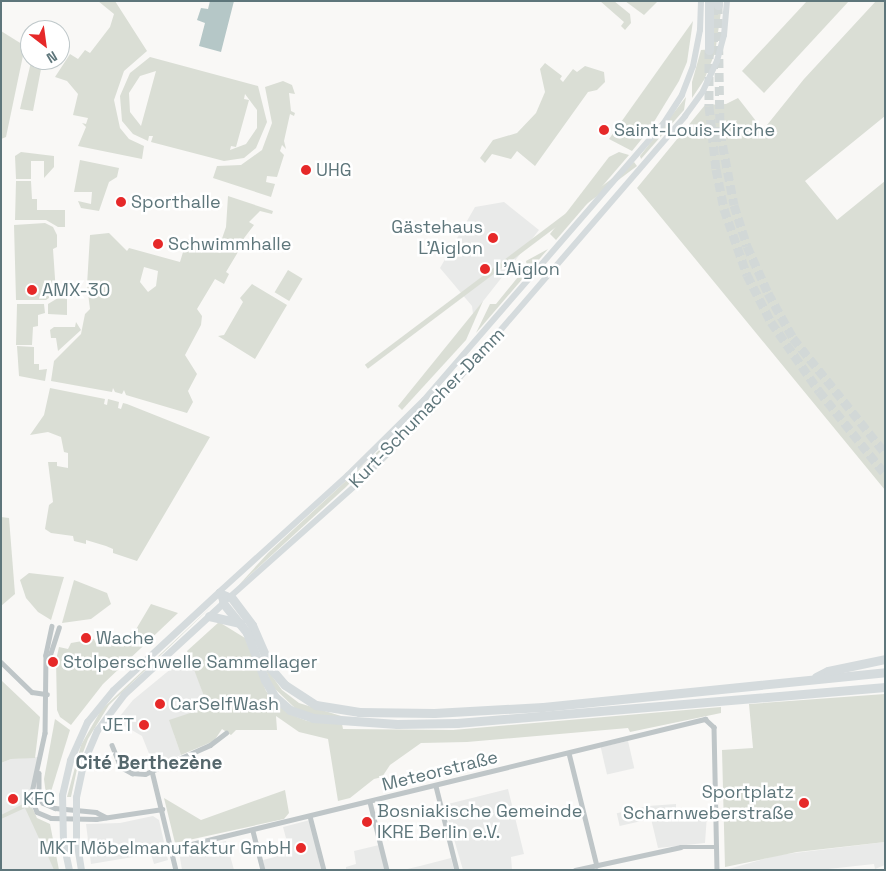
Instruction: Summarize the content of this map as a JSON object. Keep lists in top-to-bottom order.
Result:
{
  "streets": {
    "main road": ["Kurt-Schumacher-Damm"],
    "street": ["Meteorstraße"]
  },
  "districts": ["Cité Berthezène"],
  "places": [
    "Saint-Louis-Kirche",
    "UHG",
    "Sporthalle",
    "Gästehaus L’Aiglon",
    "Schwimmhalle",
    "L'Aiglon",
    "AMX-30",
    "Wache",
    "Stolperschwelle Sammellager",
    "CarSelfWash",
    "JET",
    "KFC",
    "Sportplatz Scharnweberstraße",
    "Bosniakische Gemeinde IKRE Berlin e.V.",
    "MKT Möbelmanufaktur GmbH"
  ],
  "north": "bottom right"
}
